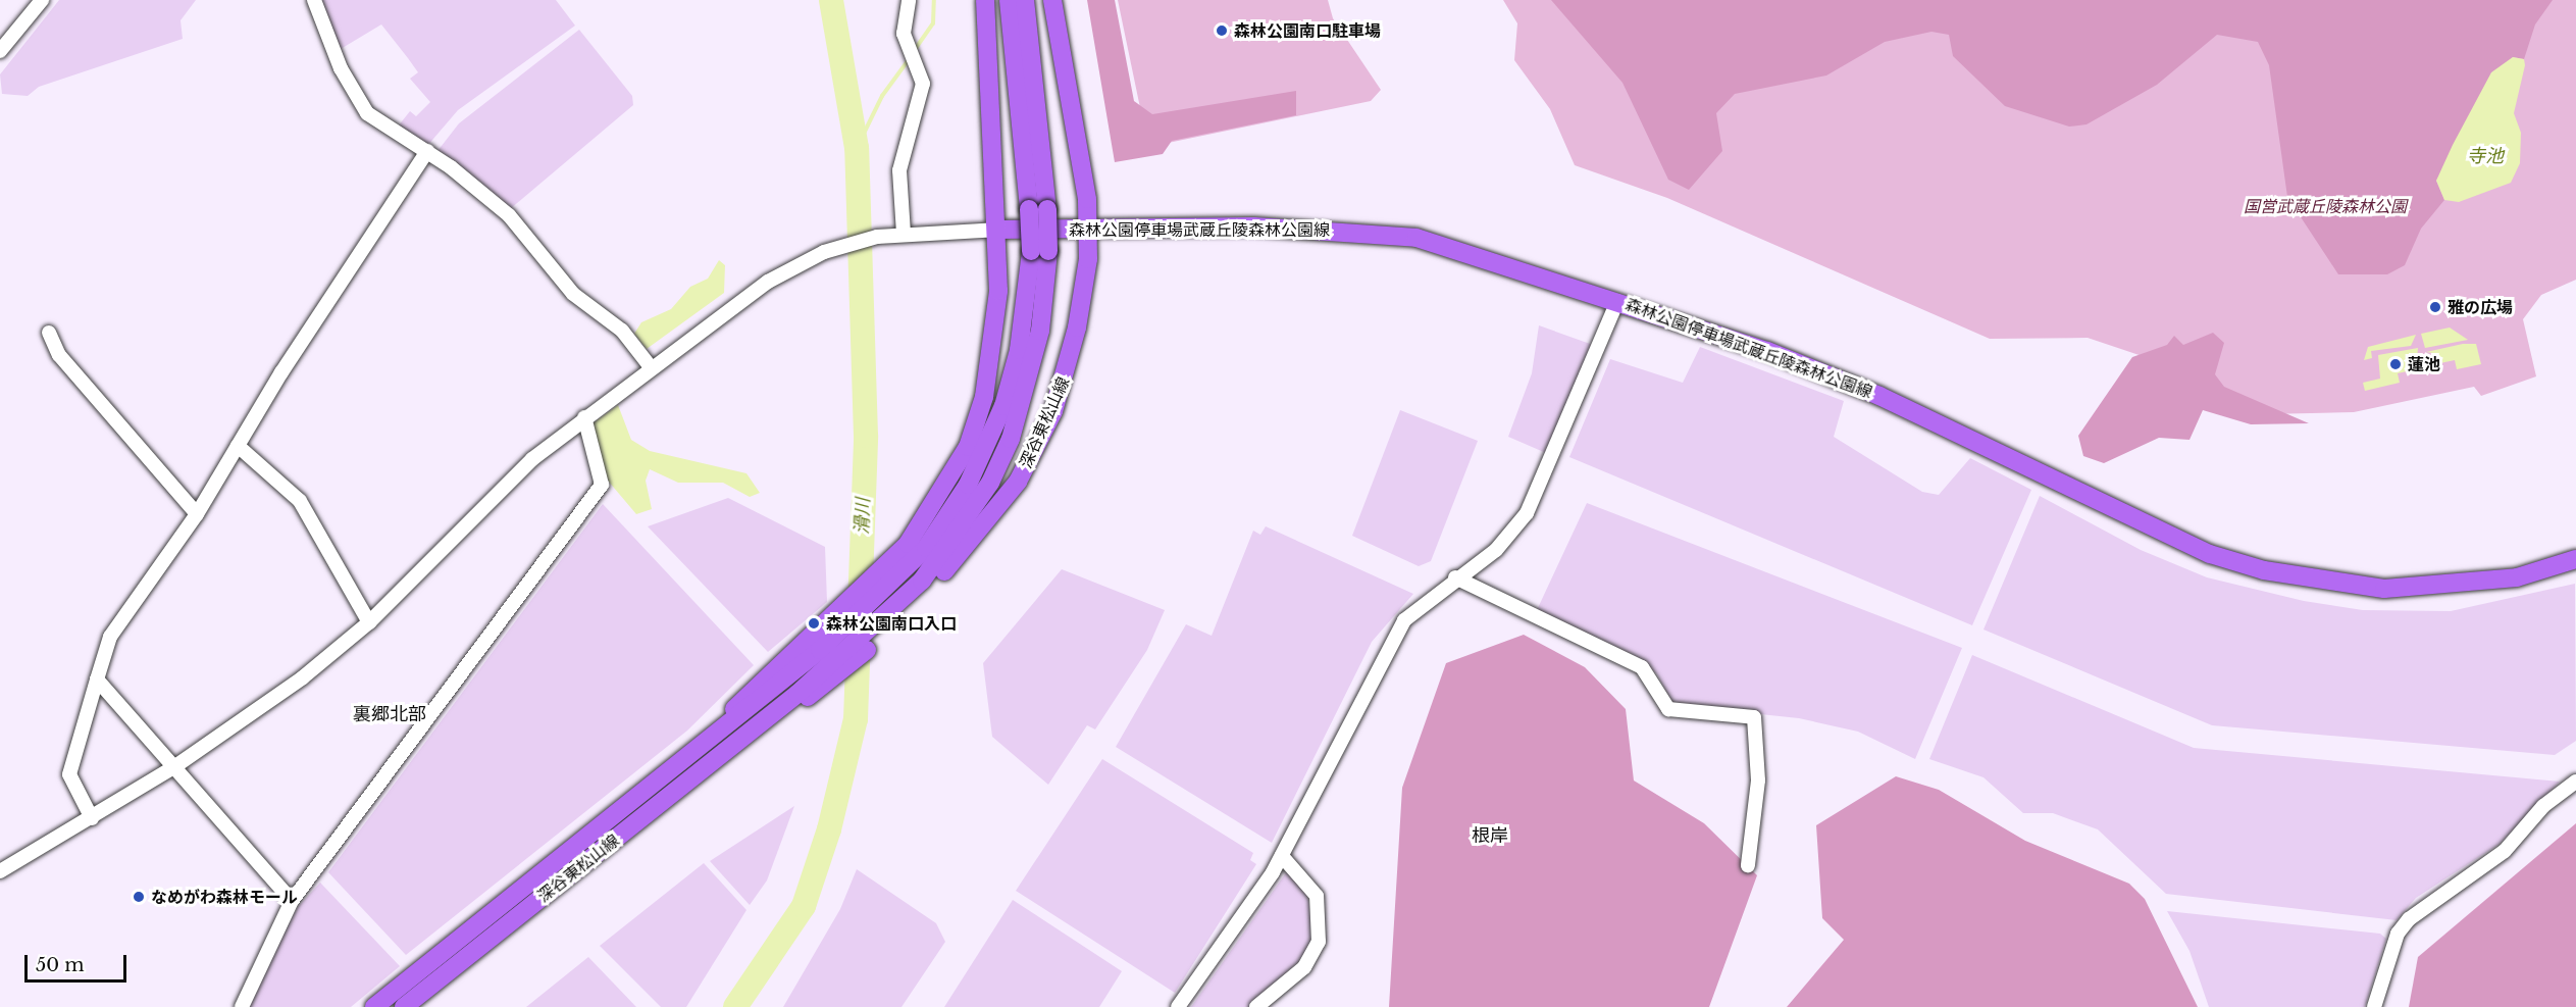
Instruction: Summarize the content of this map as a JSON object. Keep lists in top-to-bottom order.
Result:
{
  "streets": {
    "main road": ["森林公園停車場武蔵丘陵森林公園線", "深谷東松山線"]
  },
  "crossings": [
    ["森林公園停車場武蔵丘陵森林公園線", "深谷東松山線"]
  ],
  "districts": ["裏郷北部", "根岸"],
  "water": ["寺池", "滑川"],
  "parks": ["国営武蔵丘陵森林公園"],
  "places": [
    "森林公園南口駐車場",
    "雅の広場",
    "蓮池",
    "森林公園南口入口",
    "なめがわ森林モール"
  ],
  "scale_bar": "50 m"
}
